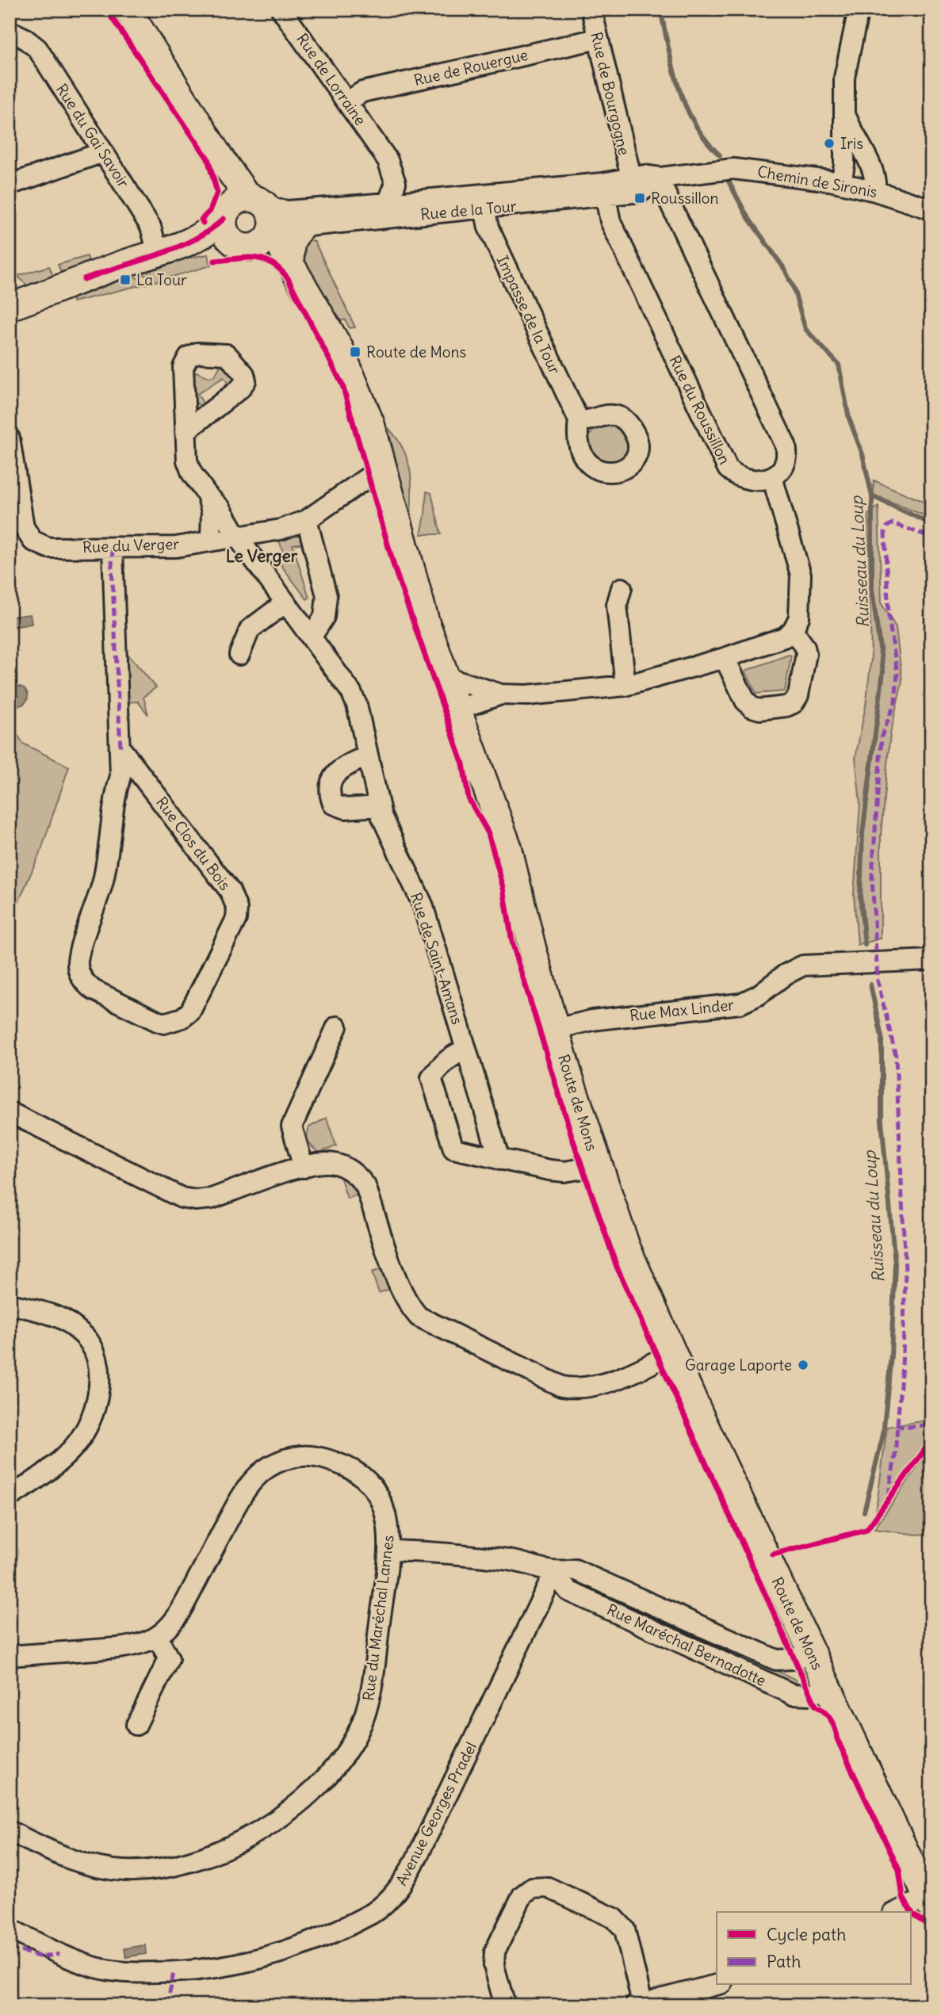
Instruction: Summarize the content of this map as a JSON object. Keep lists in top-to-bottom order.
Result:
{
  "streets": {
    "main road": ["Route de Mons"],
    "street": [
      "Rue de Rouergue",
      "Rue de Lorraine",
      "Rue de Bourgogne",
      "Rue du Gai Savoir",
      "Chemin de Sironis",
      "Rue de la Tour",
      "Impasse de la Tour",
      "Rue du Roussillon",
      "Rue du Verger",
      "Rue Clos du Bois",
      "Rue de Saint-Amans",
      "Rue Max Linder",
      "Rue du Maréchal Lannes",
      "Rue Maréchal Bernadotte",
      "Avenue Georges Pradel"
    ]
  },
  "crossings": [
    ["Rue de Rouergue", "Rue de Lorraine"],
    ["Rue de Rouergue", "Rue de Bourgogne"],
    ["Rue de Lorraine", "Rue de la Tour"],
    ["Rue de Bourgogne", "Rue de la Tour"],
    ["Chemin de Sironis", "Rue de la Tour"],
    ["Rue de la Tour", "Impasse de la Tour"],
    ["Rue de la Tour", "Rue du Roussillon"],
    ["Rue de la Tour", "Route de Mons"],
    ["Rue du Verger", "Rue Clos du Bois"],
    ["Rue du Verger", "Rue de Saint-Amans"],
    ["Rue du Verger", "Route de Mons"],
    ["Rue Max Linder", "Route de Mons"],
    ["Route de Mons", "Rue Maréchal Bernadotte"],
    ["Rue du Maréchal Lannes", "Rue Maréchal Bernadotte"],
    ["Rue Maréchal Bernadotte", "Avenue Georges Pradel"]
  ],
  "districts": ["Le Verger"],
  "water": ["Ruisseau du Loup"],
  "places": {
    "other": ["Iris", "Garage Laporte"],
    "transit": ["Roussillon", "La Tour", "Route de Mons"]
  },
  "legend": ["Cycle path", "Path"]
}
